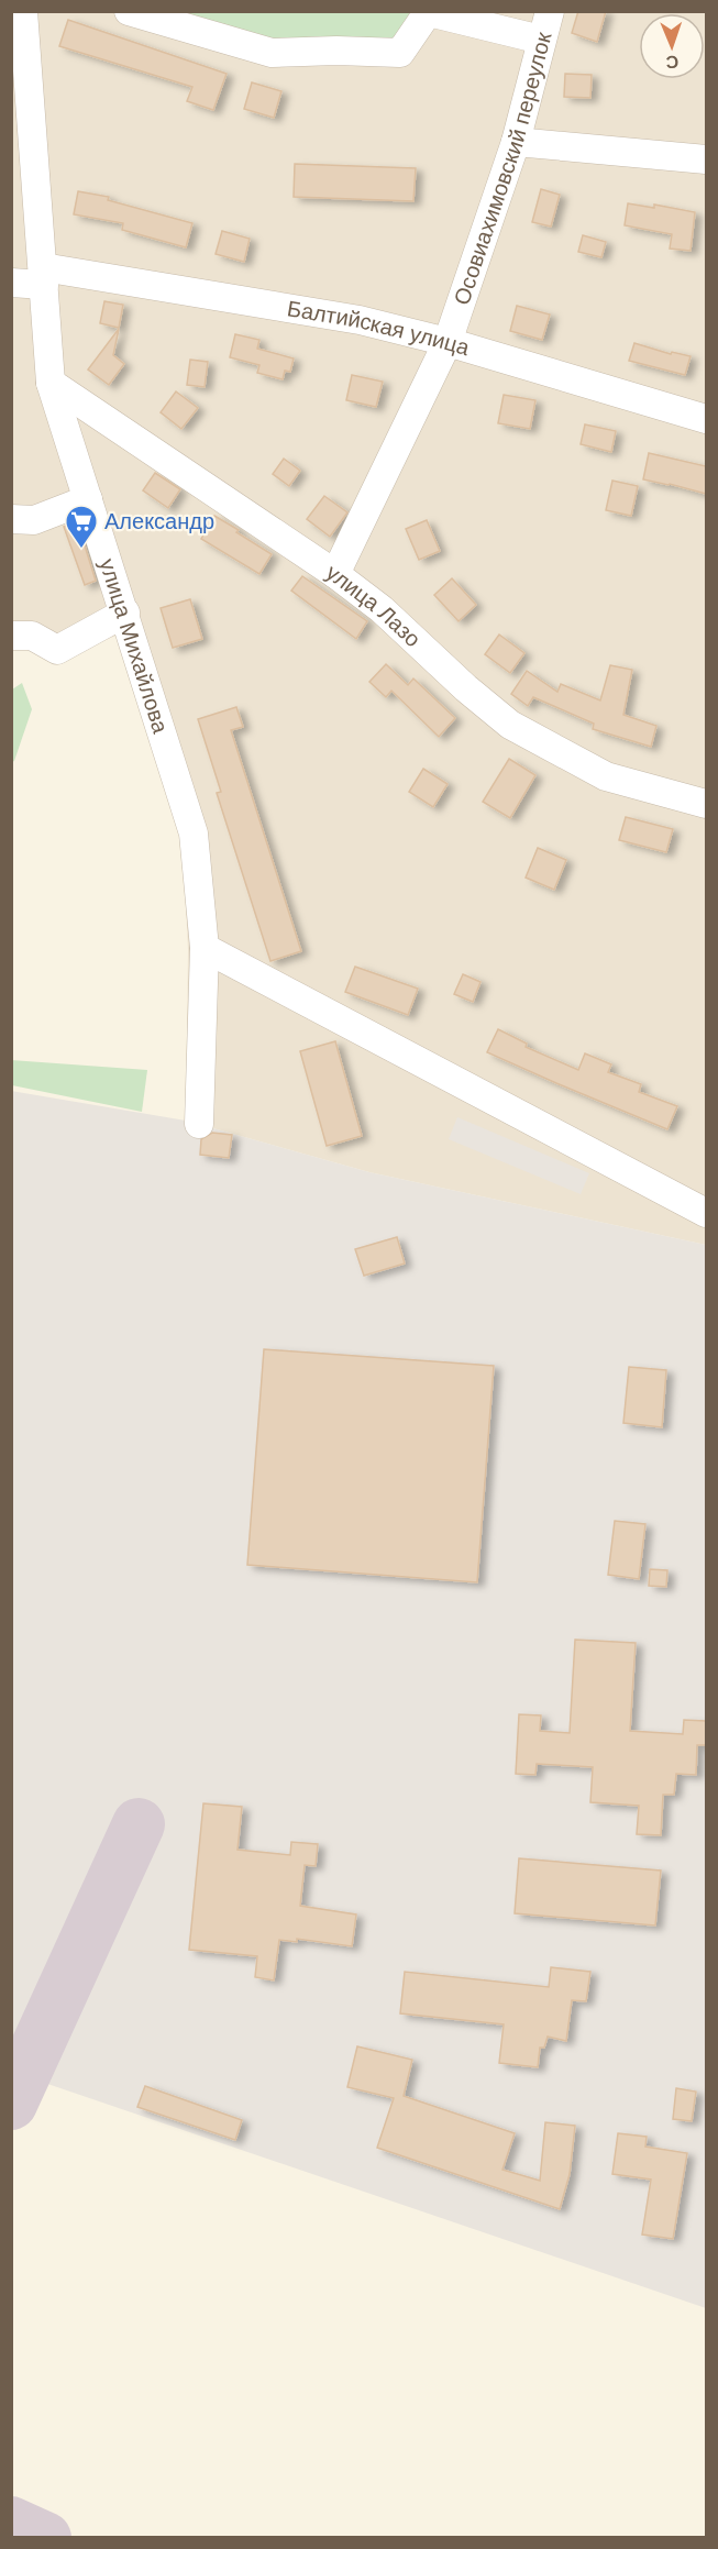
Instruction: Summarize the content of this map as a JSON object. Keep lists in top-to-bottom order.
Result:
{
  "streets": {
    "street": [
      "Осовиахимовский переулок",
      "Балтийская улица",
      "улица Лазо",
      "улица Михайлова"
    ]
  },
  "crossings": [
    ["Осовиахимовский переулок", "Балтийская улица"],
    ["Осовиахимовский переулок", "улица Лазо"],
    ["Балтийская улица", "улица Михайлова"],
    ["улица Лазо", "улица Михайлова"]
  ],
  "places": {
    "supermarket": ["Александр"]
  },
  "north": "bottom"
}
